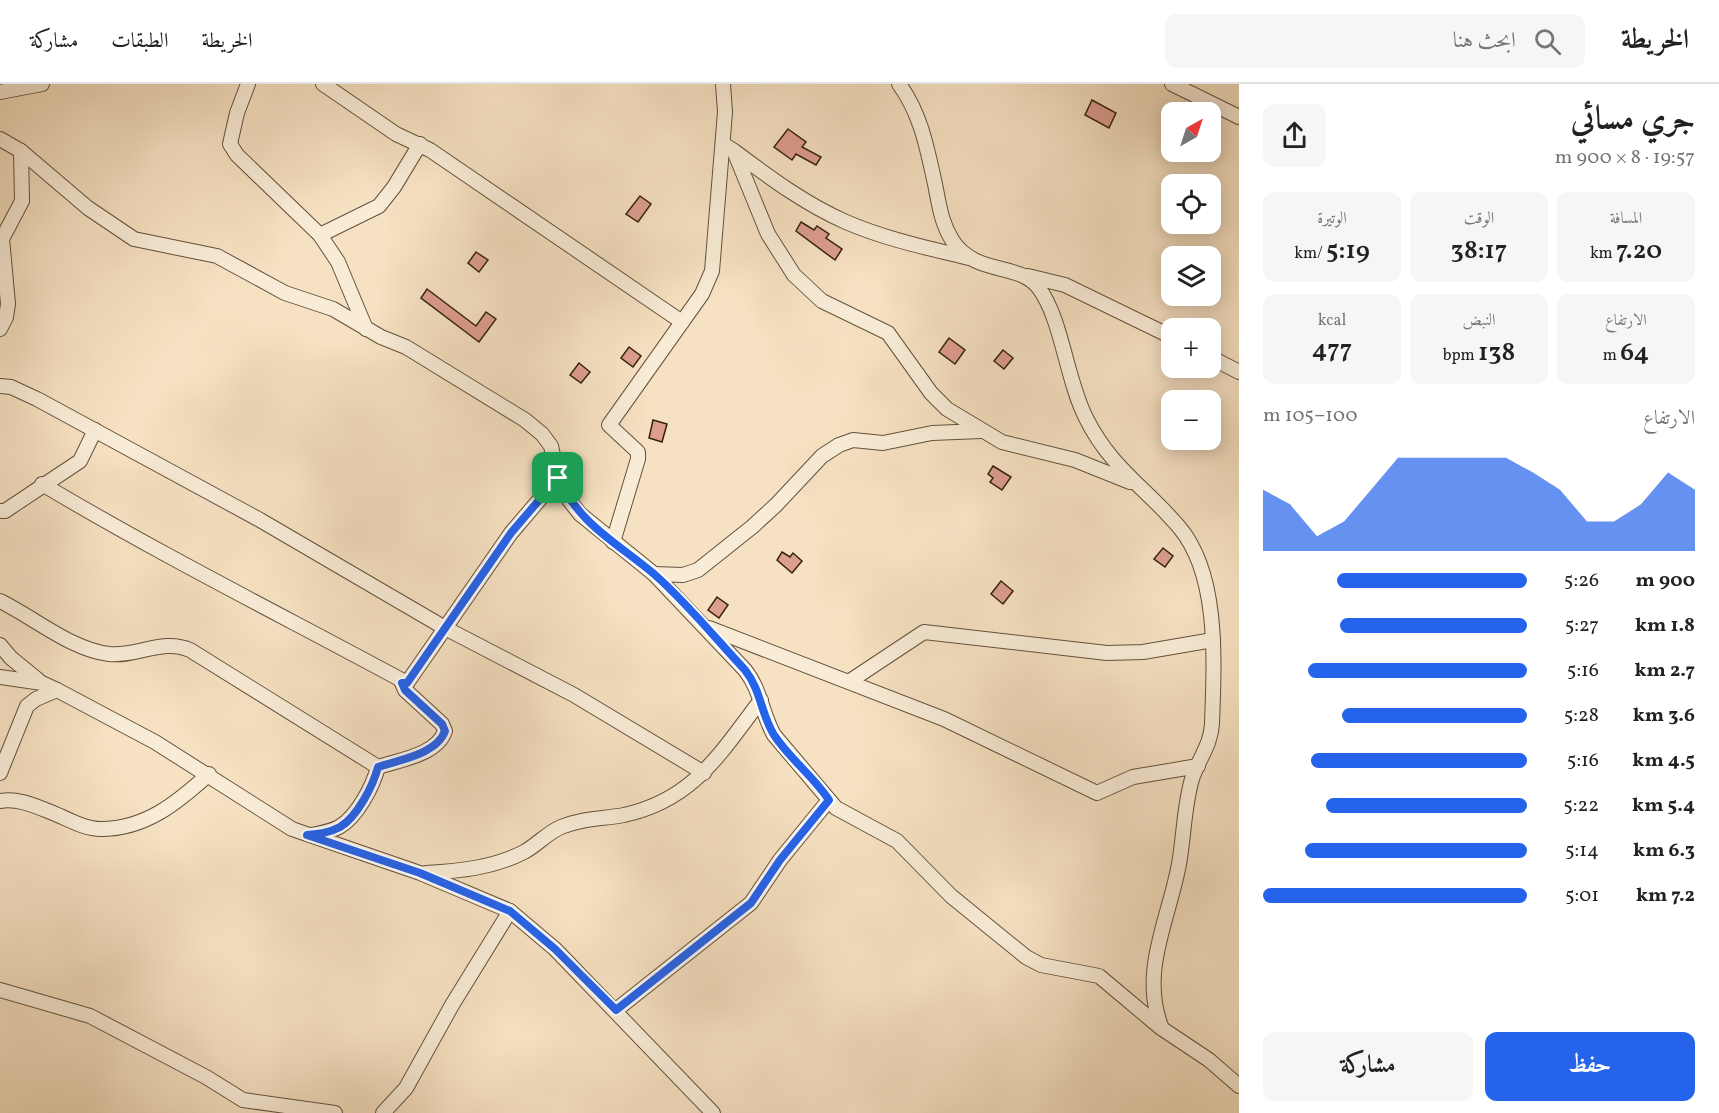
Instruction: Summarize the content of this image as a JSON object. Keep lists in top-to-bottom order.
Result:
{
  "north": "top right",
  "page": {
    "header": "الخريطة",
    "search": "ابحث هنا",
    "nav": ["الخريطة", "الطبقات", "مشاركة"],
    "heading": ["جري مسائي", "19:57 · 8 × 900 m"],
    "map_buttons": ["+", "−"],
    "stats": [
      ["المسافة", "7.20 km"],
      ["الوقت", "38:17"],
      ["الوتيرة", "5:19 /km"],
      ["الارتفاع", "64 m"],
      ["النبض", "138 bpm"],
      ["kcal", "477"]
    ],
    "chart": ["الارتفاع", "100–105 m"],
    "list": [
      {
        "name": "900 m",
        "note": "5:26"
      },
      {
        "name": "1.8 km",
        "note": "5:27"
      },
      {
        "name": "2.7 km",
        "note": "5:16"
      },
      {
        "name": "3.6 km",
        "note": "5:28"
      },
      {
        "name": "4.5 km",
        "note": "5:16"
      },
      {
        "name": "5.4 km",
        "note": "5:22"
      },
      {
        "name": "6.3 km",
        "note": "5:14"
      },
      {
        "name": "7.2 km",
        "note": "5:01"
      }
    ],
    "buttons": ["حفظ", "مشاركة"]
  }
}
